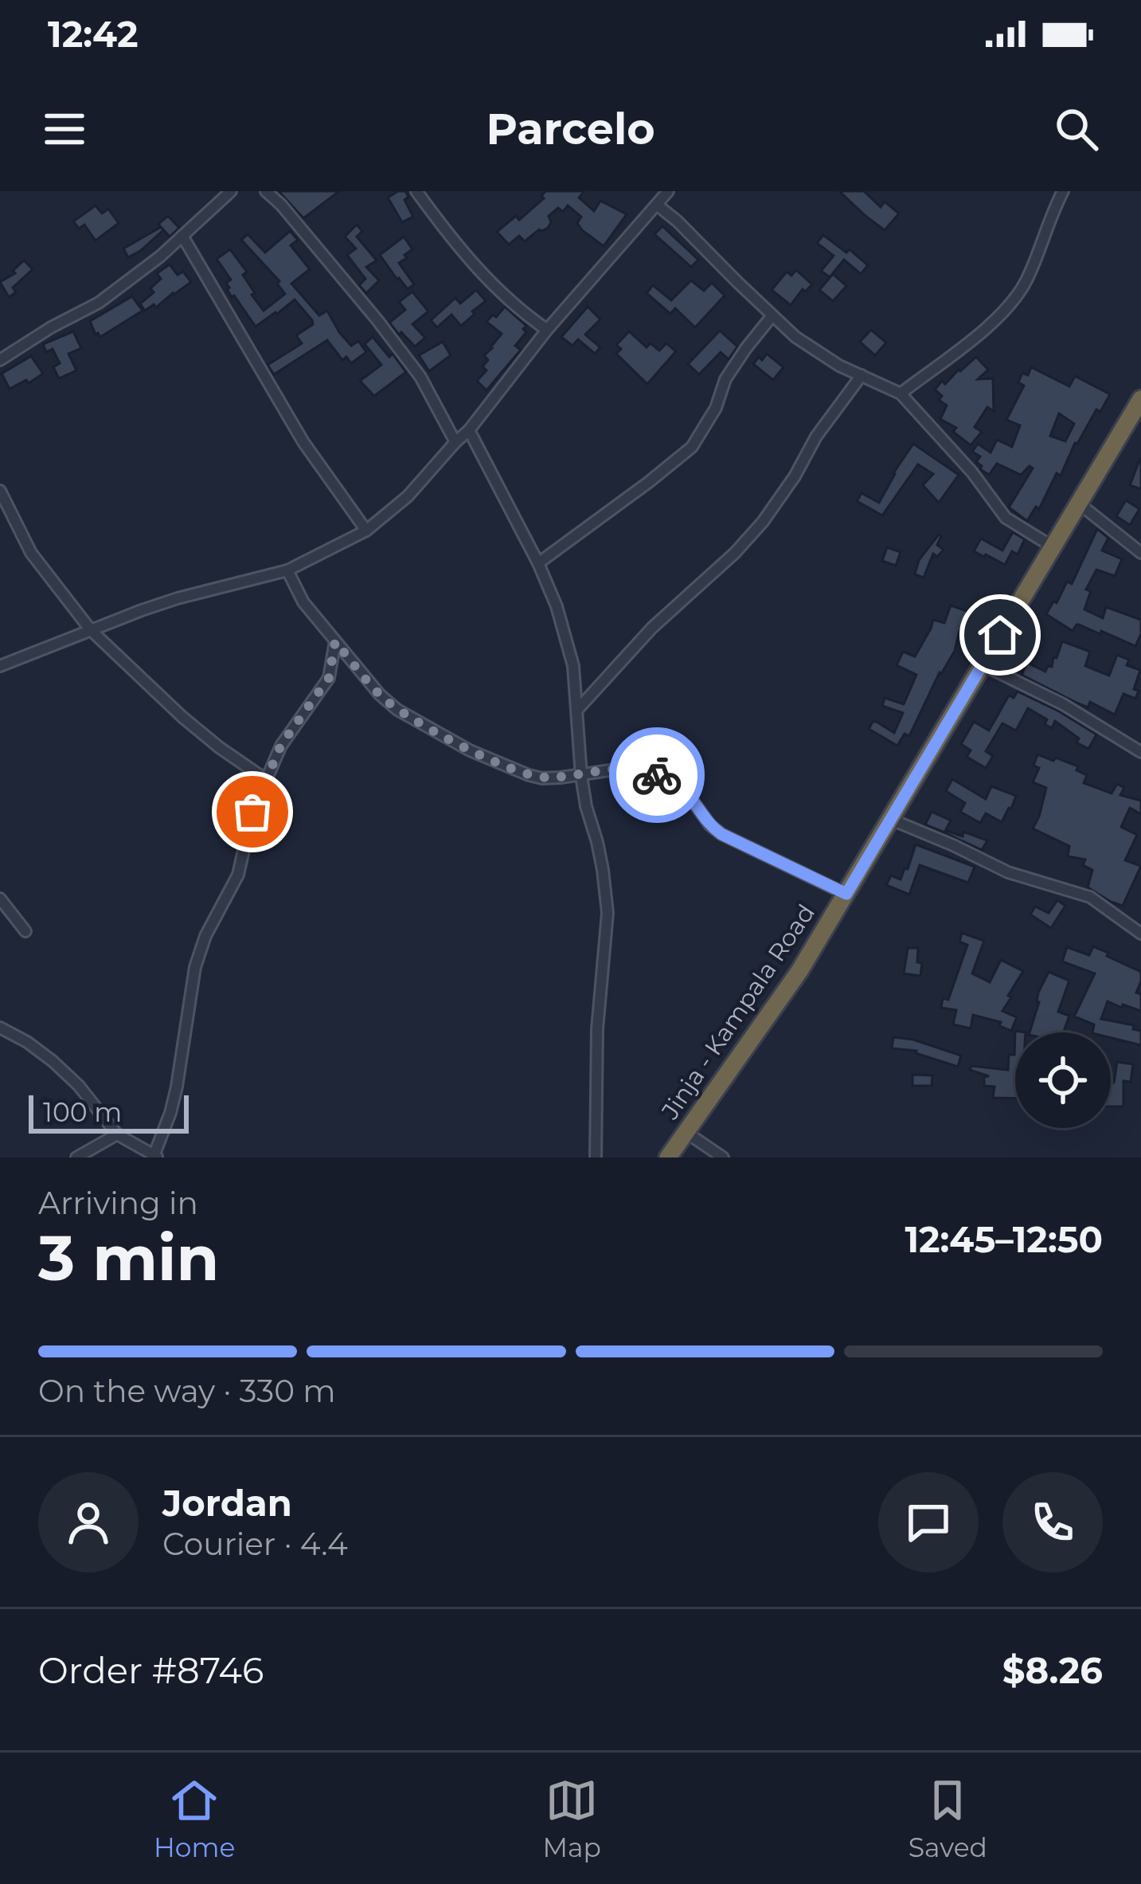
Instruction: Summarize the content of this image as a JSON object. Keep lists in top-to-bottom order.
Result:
{
  "streets": {
    "highway": ["Jinja - Kampala Road"]
  },
  "scale_bar": "100 m",
  "page": {
    "status": "12:42",
    "header": "Parcelo",
    "scale": "100 m",
    "heading": ["3 min", "Arriving in", "12:45–12:50"],
    "panel": [
      "Jordan",
      "Courier · 4.4",
      "Order #8746",
      "$8.26"
    ],
    "bar": "On the way · 330 m",
    "tabs": ["Home", "Map", "Saved"]
  }
}
